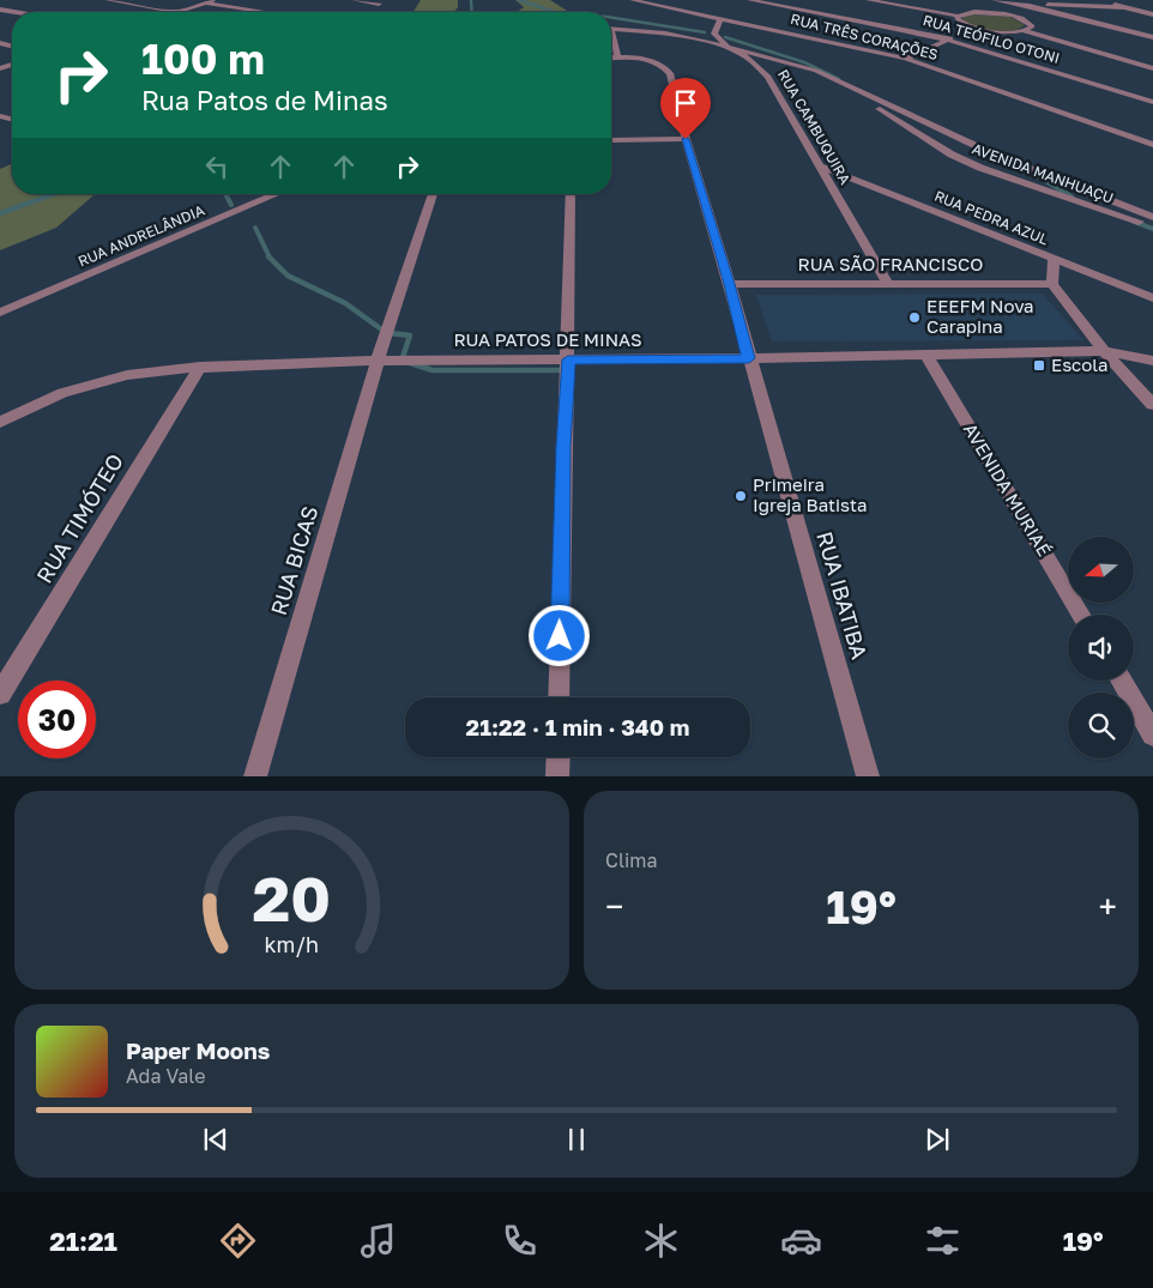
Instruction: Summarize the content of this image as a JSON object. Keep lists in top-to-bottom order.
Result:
{
  "streets": {
    "street": [
      "RUA TRÊS CORAÇÕES",
      "RUA TEÓFILO OTONI",
      "RUA CAMBUQUIRA",
      "AVENIDA MANHUAÇU",
      "RUA PEDRA AZUL",
      "RUA ANDRELÂNDIA",
      "RUA SÃO FRANCISCO",
      "RUA PATOS DE MINAS",
      "AVENIDA MURIAÉ",
      "RUA TIMÓTEO",
      "RUA BICAS",
      "RUA IBATIBA"
    ]
  },
  "crossings": [
    ["RUA CAMBUQUIRA", "AVENIDA MANHUAÇU"],
    ["RUA CAMBUQUIRA", "RUA PEDRA AZUL"],
    ["RUA CAMBUQUIRA", "RUA SÃO FRANCISCO"],
    ["RUA SÃO FRANCISCO", "RUA IBATIBA"],
    ["RUA PATOS DE MINAS", "AVENIDA MURIAÉ"],
    ["RUA PATOS DE MINAS", "RUA TIMÓTEO"],
    ["RUA PATOS DE MINAS", "RUA BICAS"],
    ["RUA PATOS DE MINAS", "RUA IBATIBA"]
  ],
  "places": {
    "other": ["EEEFM Nova Carapina", "Primeira Igreja Batista"],
    "transit": ["Escola"]
  },
  "north": "left",
  "page": {
    "turn": ["100 m", "Rua Patos de Minas"],
    "limit": "30",
    "trip": "21:22 · 1 min · 340 m",
    "tile": "Clima",
    "heat": ["−", "19°", "+"],
    "song": ["Paper Moons", "Ada Vale"],
    "tabs": ["21:21", "19°"],
    "gauge": ["20", "km/h"]
  }
}
